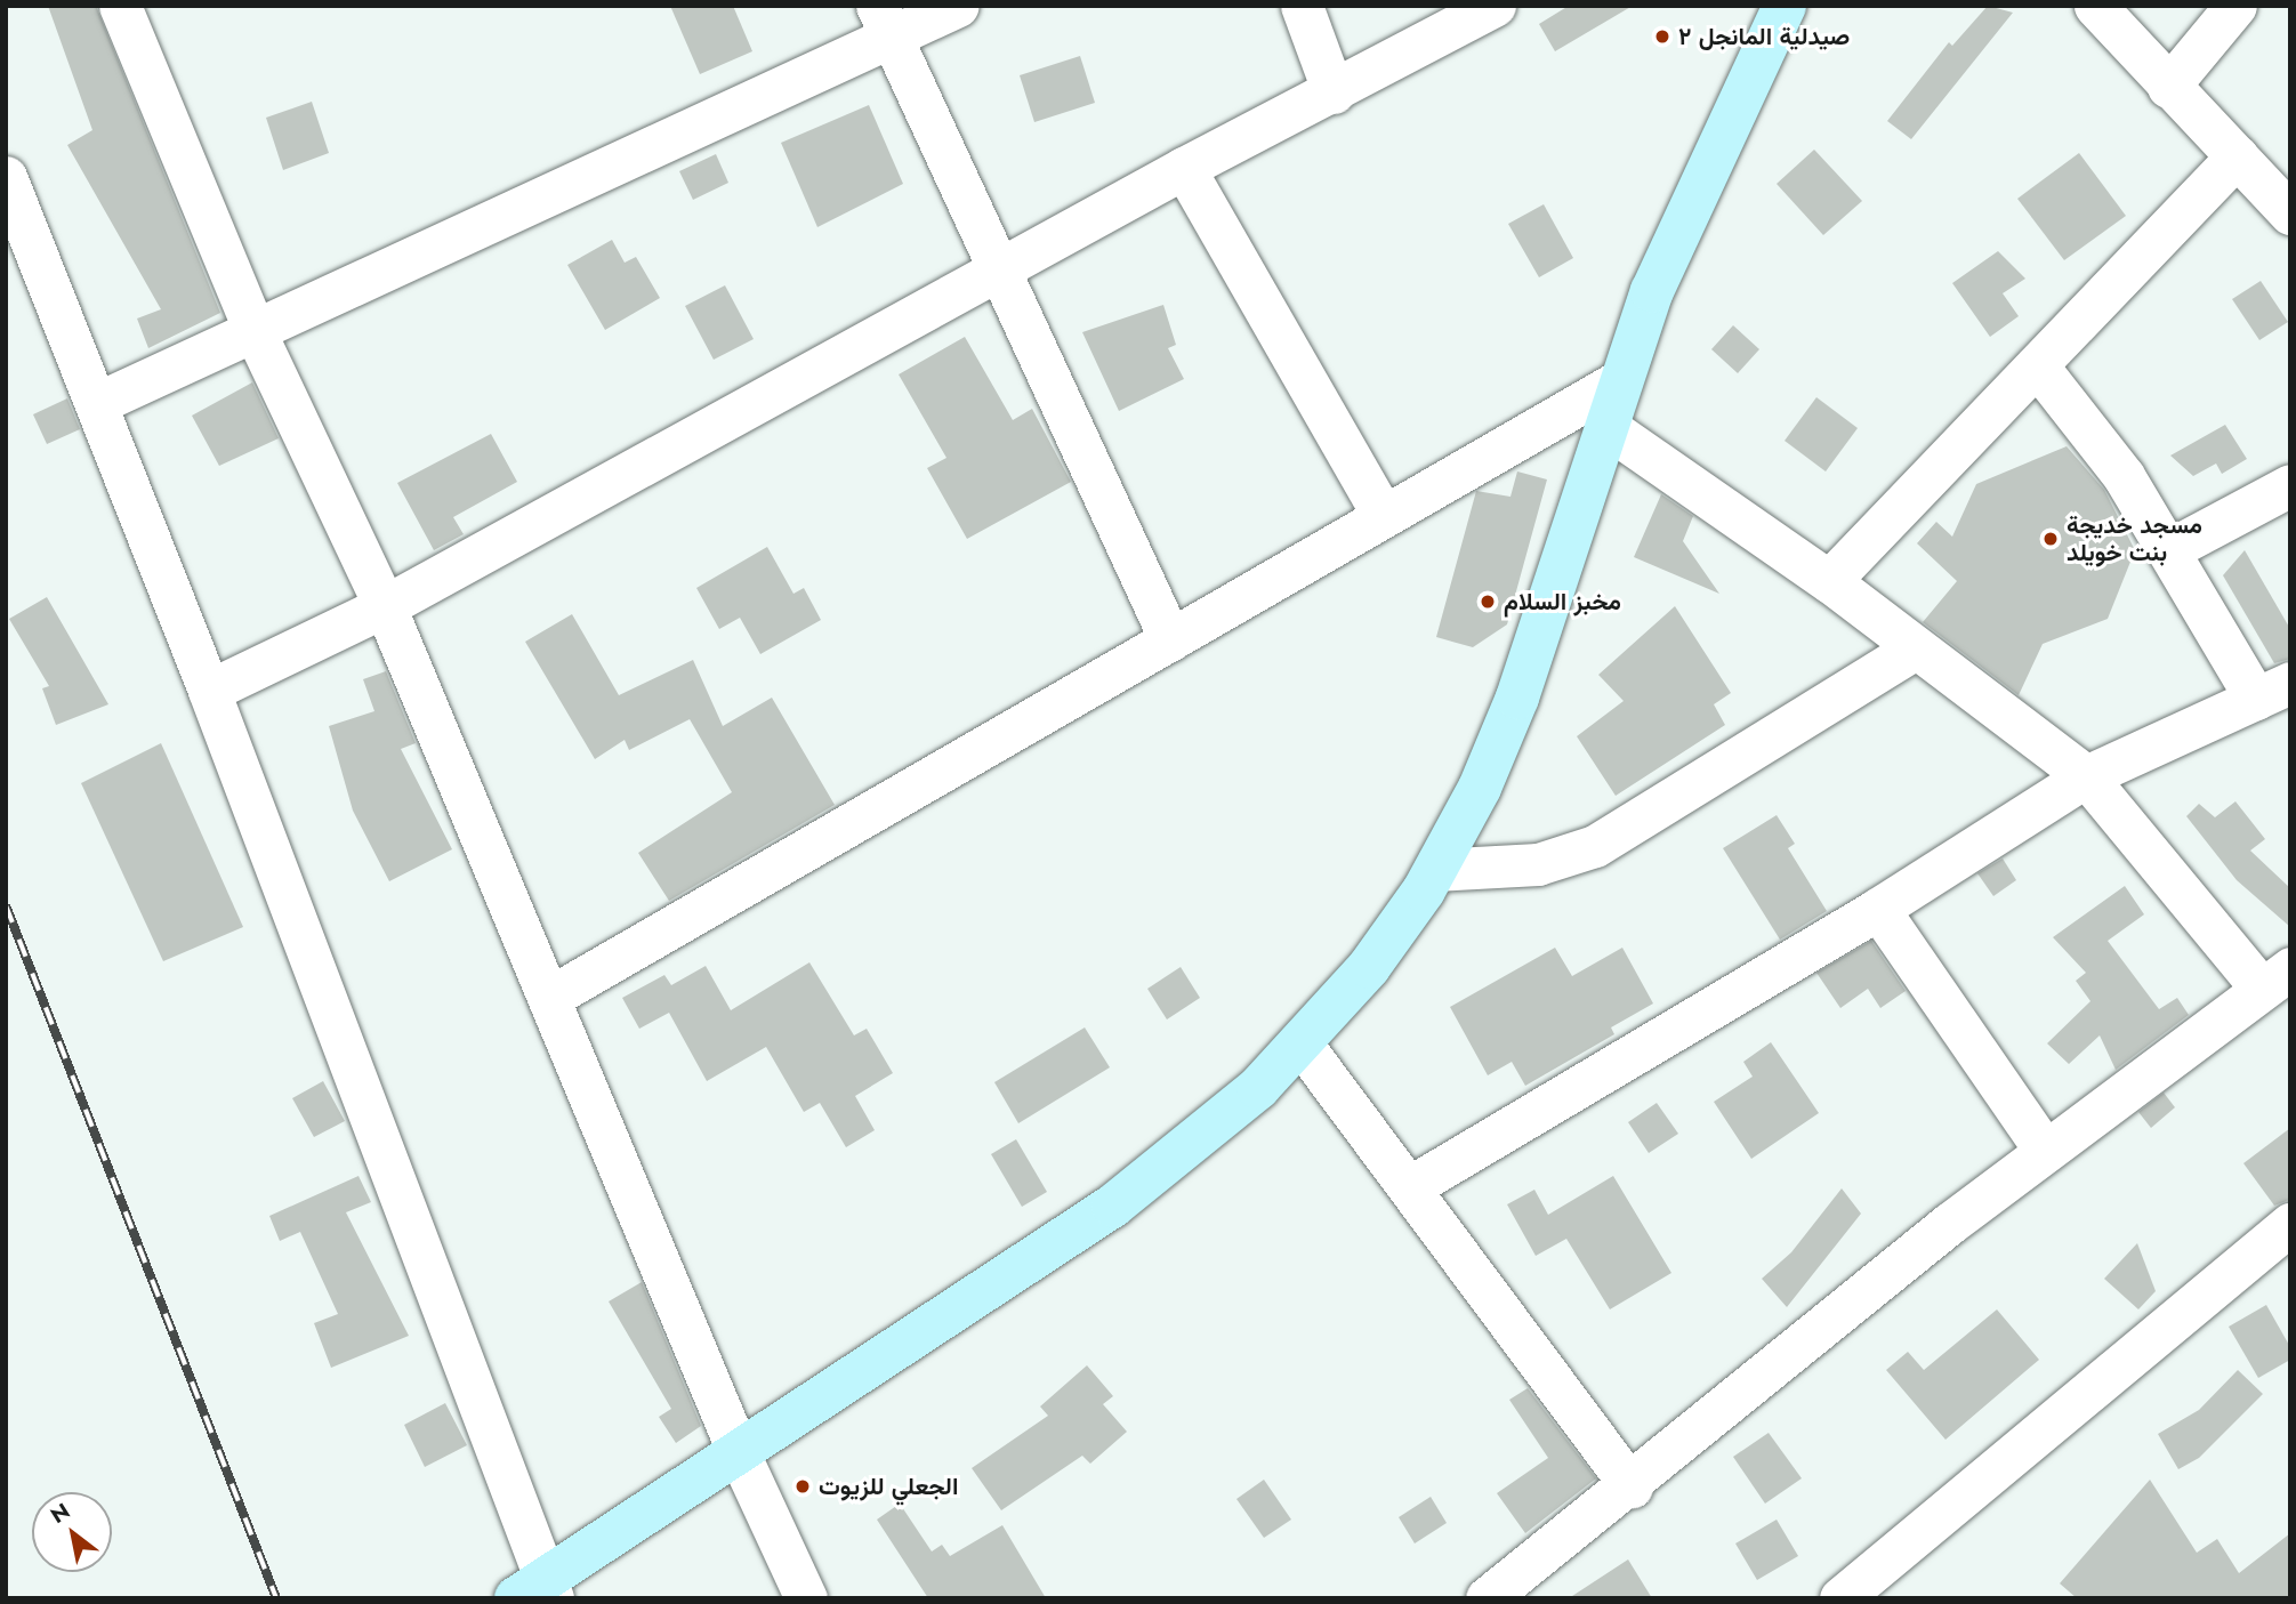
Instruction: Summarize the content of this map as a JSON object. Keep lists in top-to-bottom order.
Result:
{
  "places": [
    "صيدلية المانجل ٢",
    "مسجد خديجة بنت خويلد",
    "مخبز السلام",
    "الجعلي للزيوت"
  ],
  "north": "top left"
}
